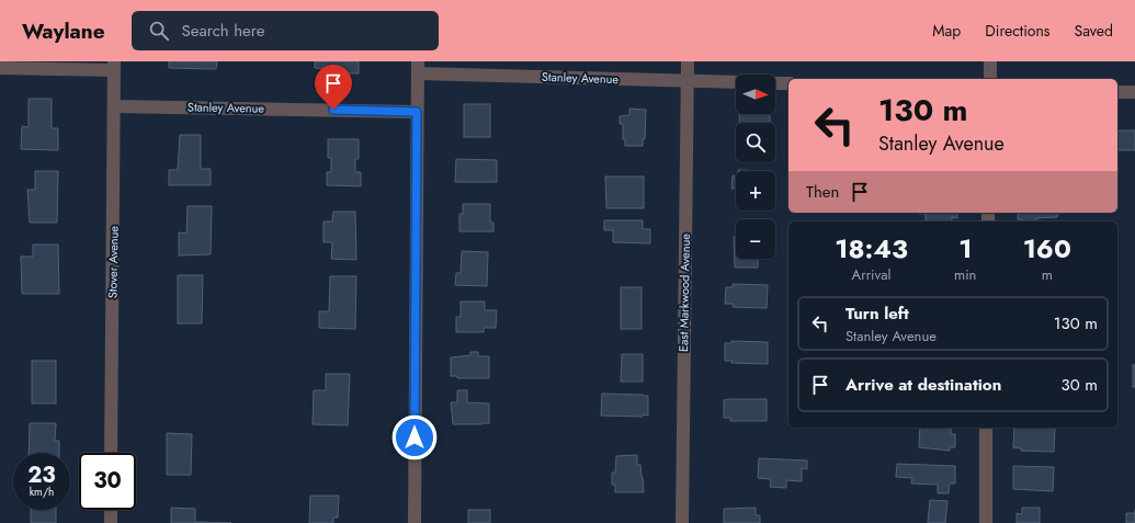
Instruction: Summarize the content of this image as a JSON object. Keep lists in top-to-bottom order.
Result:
{
  "streets": {
    "street": ["Stanley Avenue", "Stover Avenue", "East Markwood Avenue"]
  },
  "crossings": [
    ["Stanley Avenue", "Stover Avenue"],
    ["Stanley Avenue", "East Markwood Avenue"]
  ],
  "north": "right",
  "page": {
    "header": "Waylane",
    "search": "Search here",
    "nav": ["Map", "Directions", "Saved"],
    "map_buttons": ["+", "−"],
    "turn": ["130 m", "Stanley Avenue"],
    "then": "Then",
    "eta": [
      "18:43",
      "Arrival",
      "1",
      "min",
      "160",
      "m"
    ],
    "list": [
      {
        "name": "Turn left",
        "note": "Stanley Avenue",
        "value": "130 m"
      },
      {
        "name": "Arrive at destination",
        "value": "30 m"
      }
    ],
    "speed": "23 km/h",
    "limit": "30"
  }
}
